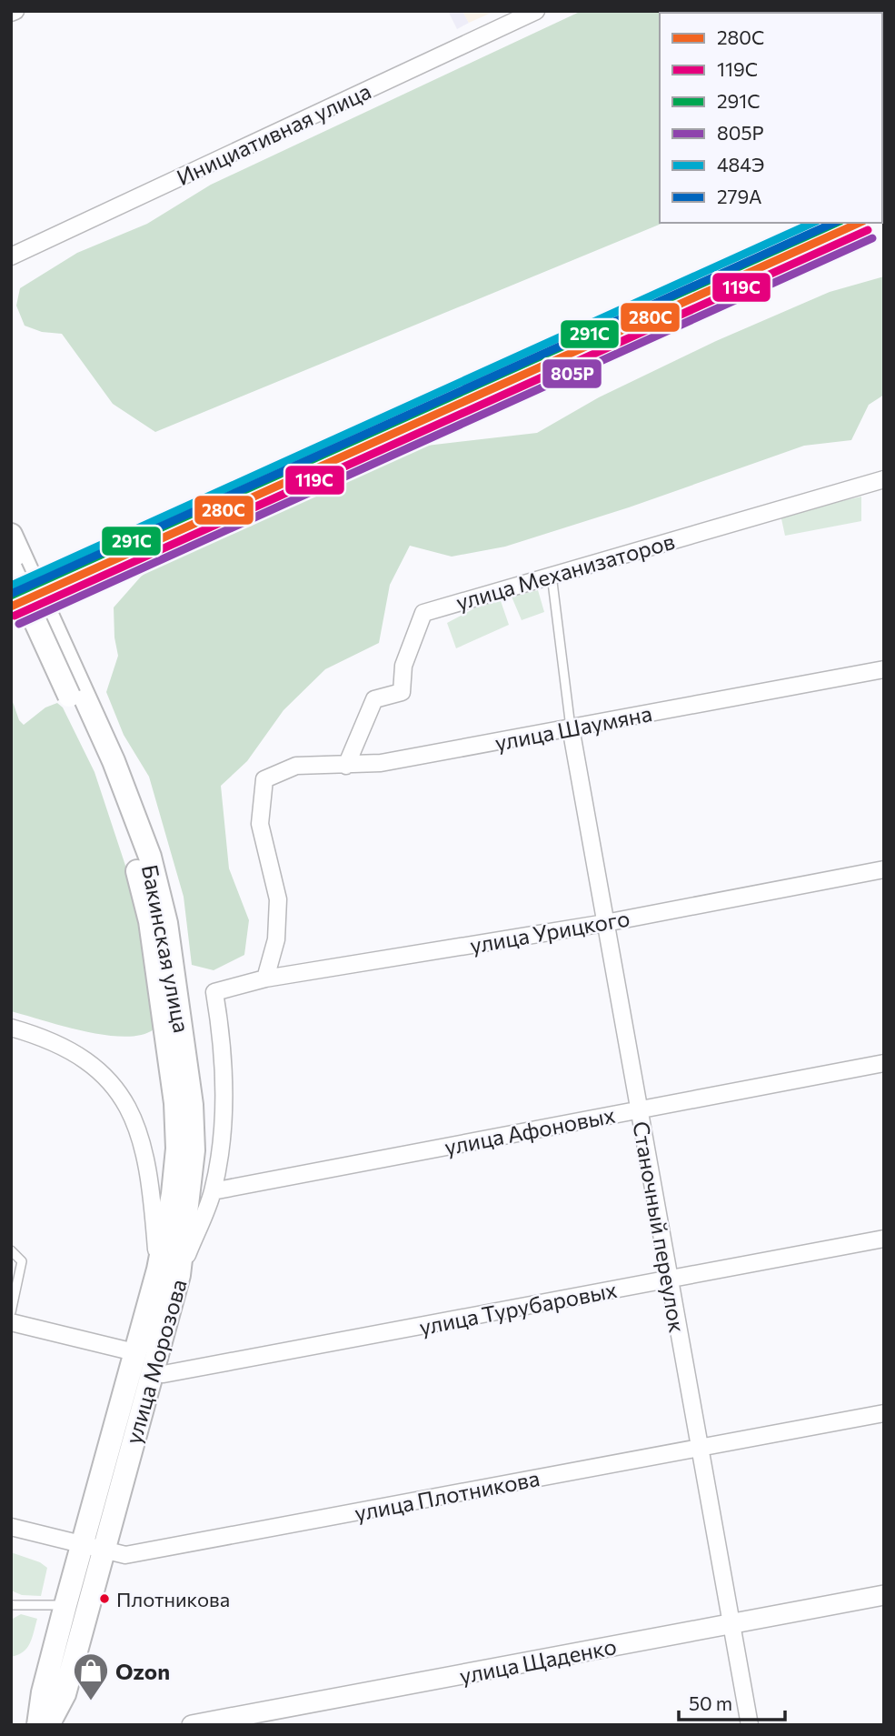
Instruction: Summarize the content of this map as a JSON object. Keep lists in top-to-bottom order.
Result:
{
  "streets": {
    "main road": ["Бакинская улица", "улица Морозова"],
    "street": [
      "Инициативная улица",
      "улица Механизаторов",
      "улица Шаумяна",
      "улица Урицкого",
      "улица Афоновых",
      "Станочный переулок",
      "улица Турубаровых",
      "улица Плотникова",
      "улица Щаденко"
    ]
  },
  "crossings": [
    ["улица Механизаторов", "улица Шаумяна"],
    ["улица Шаумяна", "улица Урицкого"],
    ["улица Шаумяна", "Станочный переулок"],
    ["улица Урицкого", "Станочный переулок"],
    ["улица Урицкого", "улица Морозова"],
    ["Бакинская улица", "улица Морозова"],
    ["улица Афоновых", "Станочный переулок"],
    ["улица Афоновых", "улица Морозова"],
    ["Станочный переулок", "улица Турубаровых"],
    ["Станочный переулок", "улица Плотникова"],
    ["Станочный переулок", "улица Щаденко"],
    ["улица Турубаровых", "улица Морозова"],
    ["улица Морозова", "улица Плотникова"]
  ],
  "places": {
    "other": ["Плотникова"],
    "shop": ["Ozon"]
  },
  "lines": [
    "transit line 280С",
    "transit line 291С",
    "transit line 484Э",
    "transit line 279А",
    "transit line 119С",
    "transit line 805Р"
  ],
  "legend": [
    "280С",
    "119С",
    "291С",
    "805Р",
    "484Э",
    "279А"
  ],
  "scale_bar": "50 m"
}
